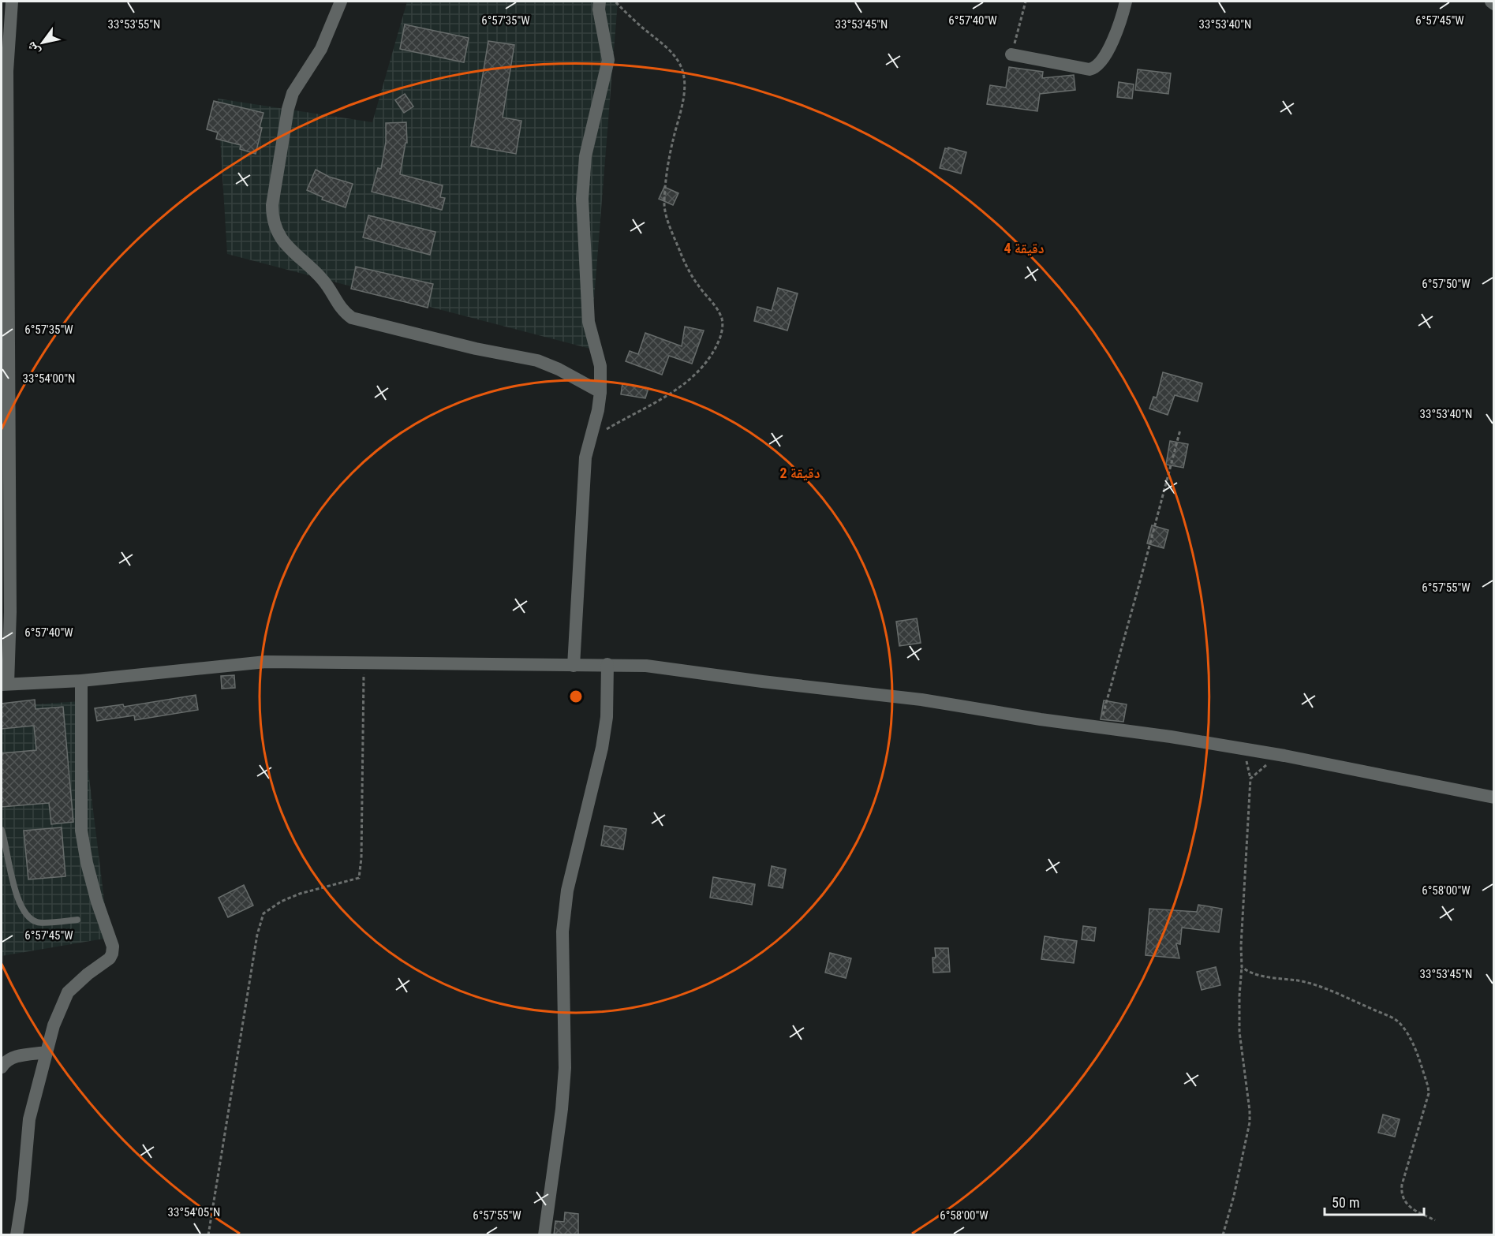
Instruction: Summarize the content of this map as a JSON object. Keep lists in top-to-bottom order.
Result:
{
  "scale_bar": "50 m",
  "north": "bottom left",
  "coordinates": [
    "6°57'35\"W",
    "6°57'40\"W",
    "6°57'45\"W",
    "33°53'45\"N",
    "33°53'55\"N",
    "33°53'40\"N",
    "6°57'50\"W",
    "33°54'00\"N",
    "6°57'55\"W",
    "6°58'00\"W",
    "33°54'05\"N"
  ],
  "rings": ["4 دقيقة", "2 دقيقة"]
}
